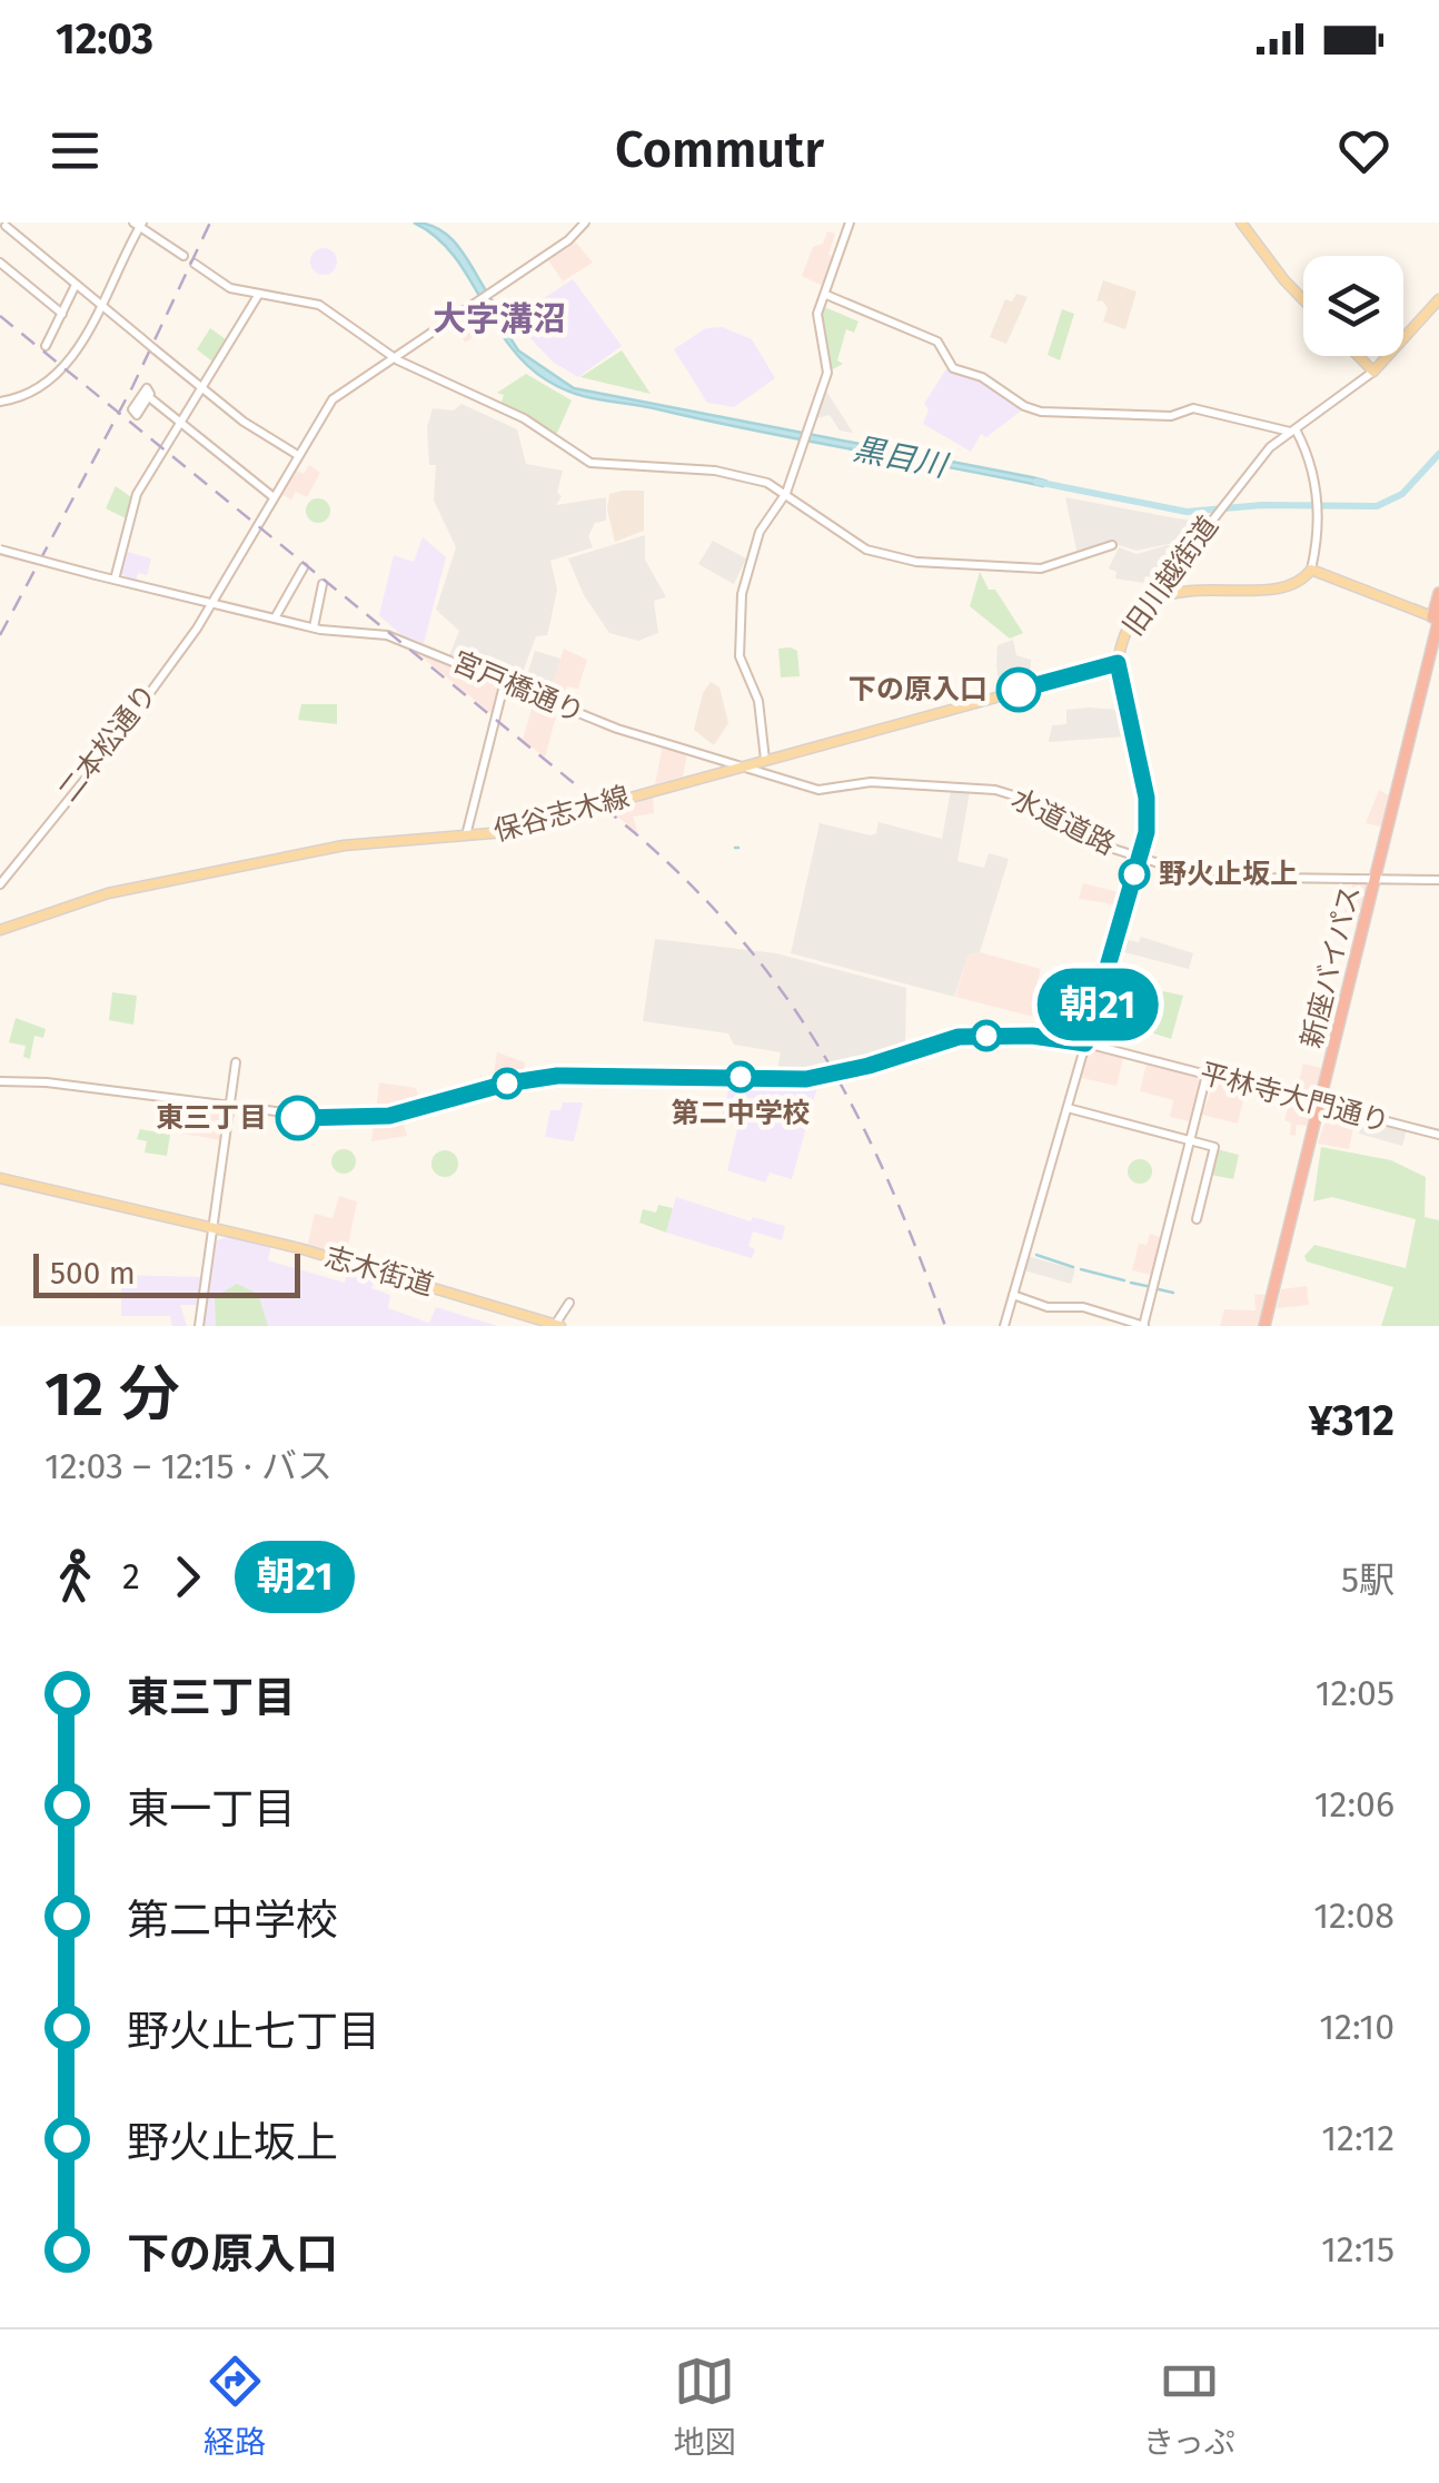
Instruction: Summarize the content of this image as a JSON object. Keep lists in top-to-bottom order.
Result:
{
  "streets": {
    "highway": ["新座バイパス"],
    "main road": ["旧川越街道", "保谷志木線", "志木街道"],
    "street": [
      "宮戸橋通り",
      "二本松通り",
      "水道道路",
      "平林寺大門通り"
    ]
  },
  "crossings": [
    ["旧川越街道", "保谷志木線"],
    ["旧川越街道", "水道道路"],
    ["旧川越街道", "平林寺大門通り"],
    ["宮戸橋通り", "二本松通り"],
    ["宮戸橋通り", "保谷志木線"],
    ["宮戸橋通り", "水道道路"],
    ["水道道路", "新座バイパス"],
    ["新座バイパス", "平林寺大門通り"]
  ],
  "districts": ["大字溝沼"],
  "water": ["黒目川"],
  "places": [
    "下の原入口",
    "野火止坂上",
    "第二中学校",
    "東三丁目"
  ],
  "lines": ["bus line 朝21"],
  "scale_bar": "500 m",
  "page": {
    "status": "12:03",
    "header": "Commutr",
    "on_map": "朝21",
    "scale": "500 m",
    "heading": ["12 分", "12:03 – 12:15 · バス", "¥312"],
    "legs": ["2", "朝21", "5駅"],
    "list": [
      {
        "name": "東三丁目",
        "value": "12:05"
      },
      {
        "name": "東一丁目",
        "value": "12:06"
      },
      {
        "name": "第二中学校",
        "value": "12:08"
      },
      {
        "name": "野火止七丁目",
        "value": "12:10"
      },
      {
        "name": "野火止坂上",
        "value": "12:12"
      },
      {
        "name": "下の原入口",
        "value": "12:15"
      }
    ],
    "tabs": ["経路", "地図", "きっぷ"]
  }
}
